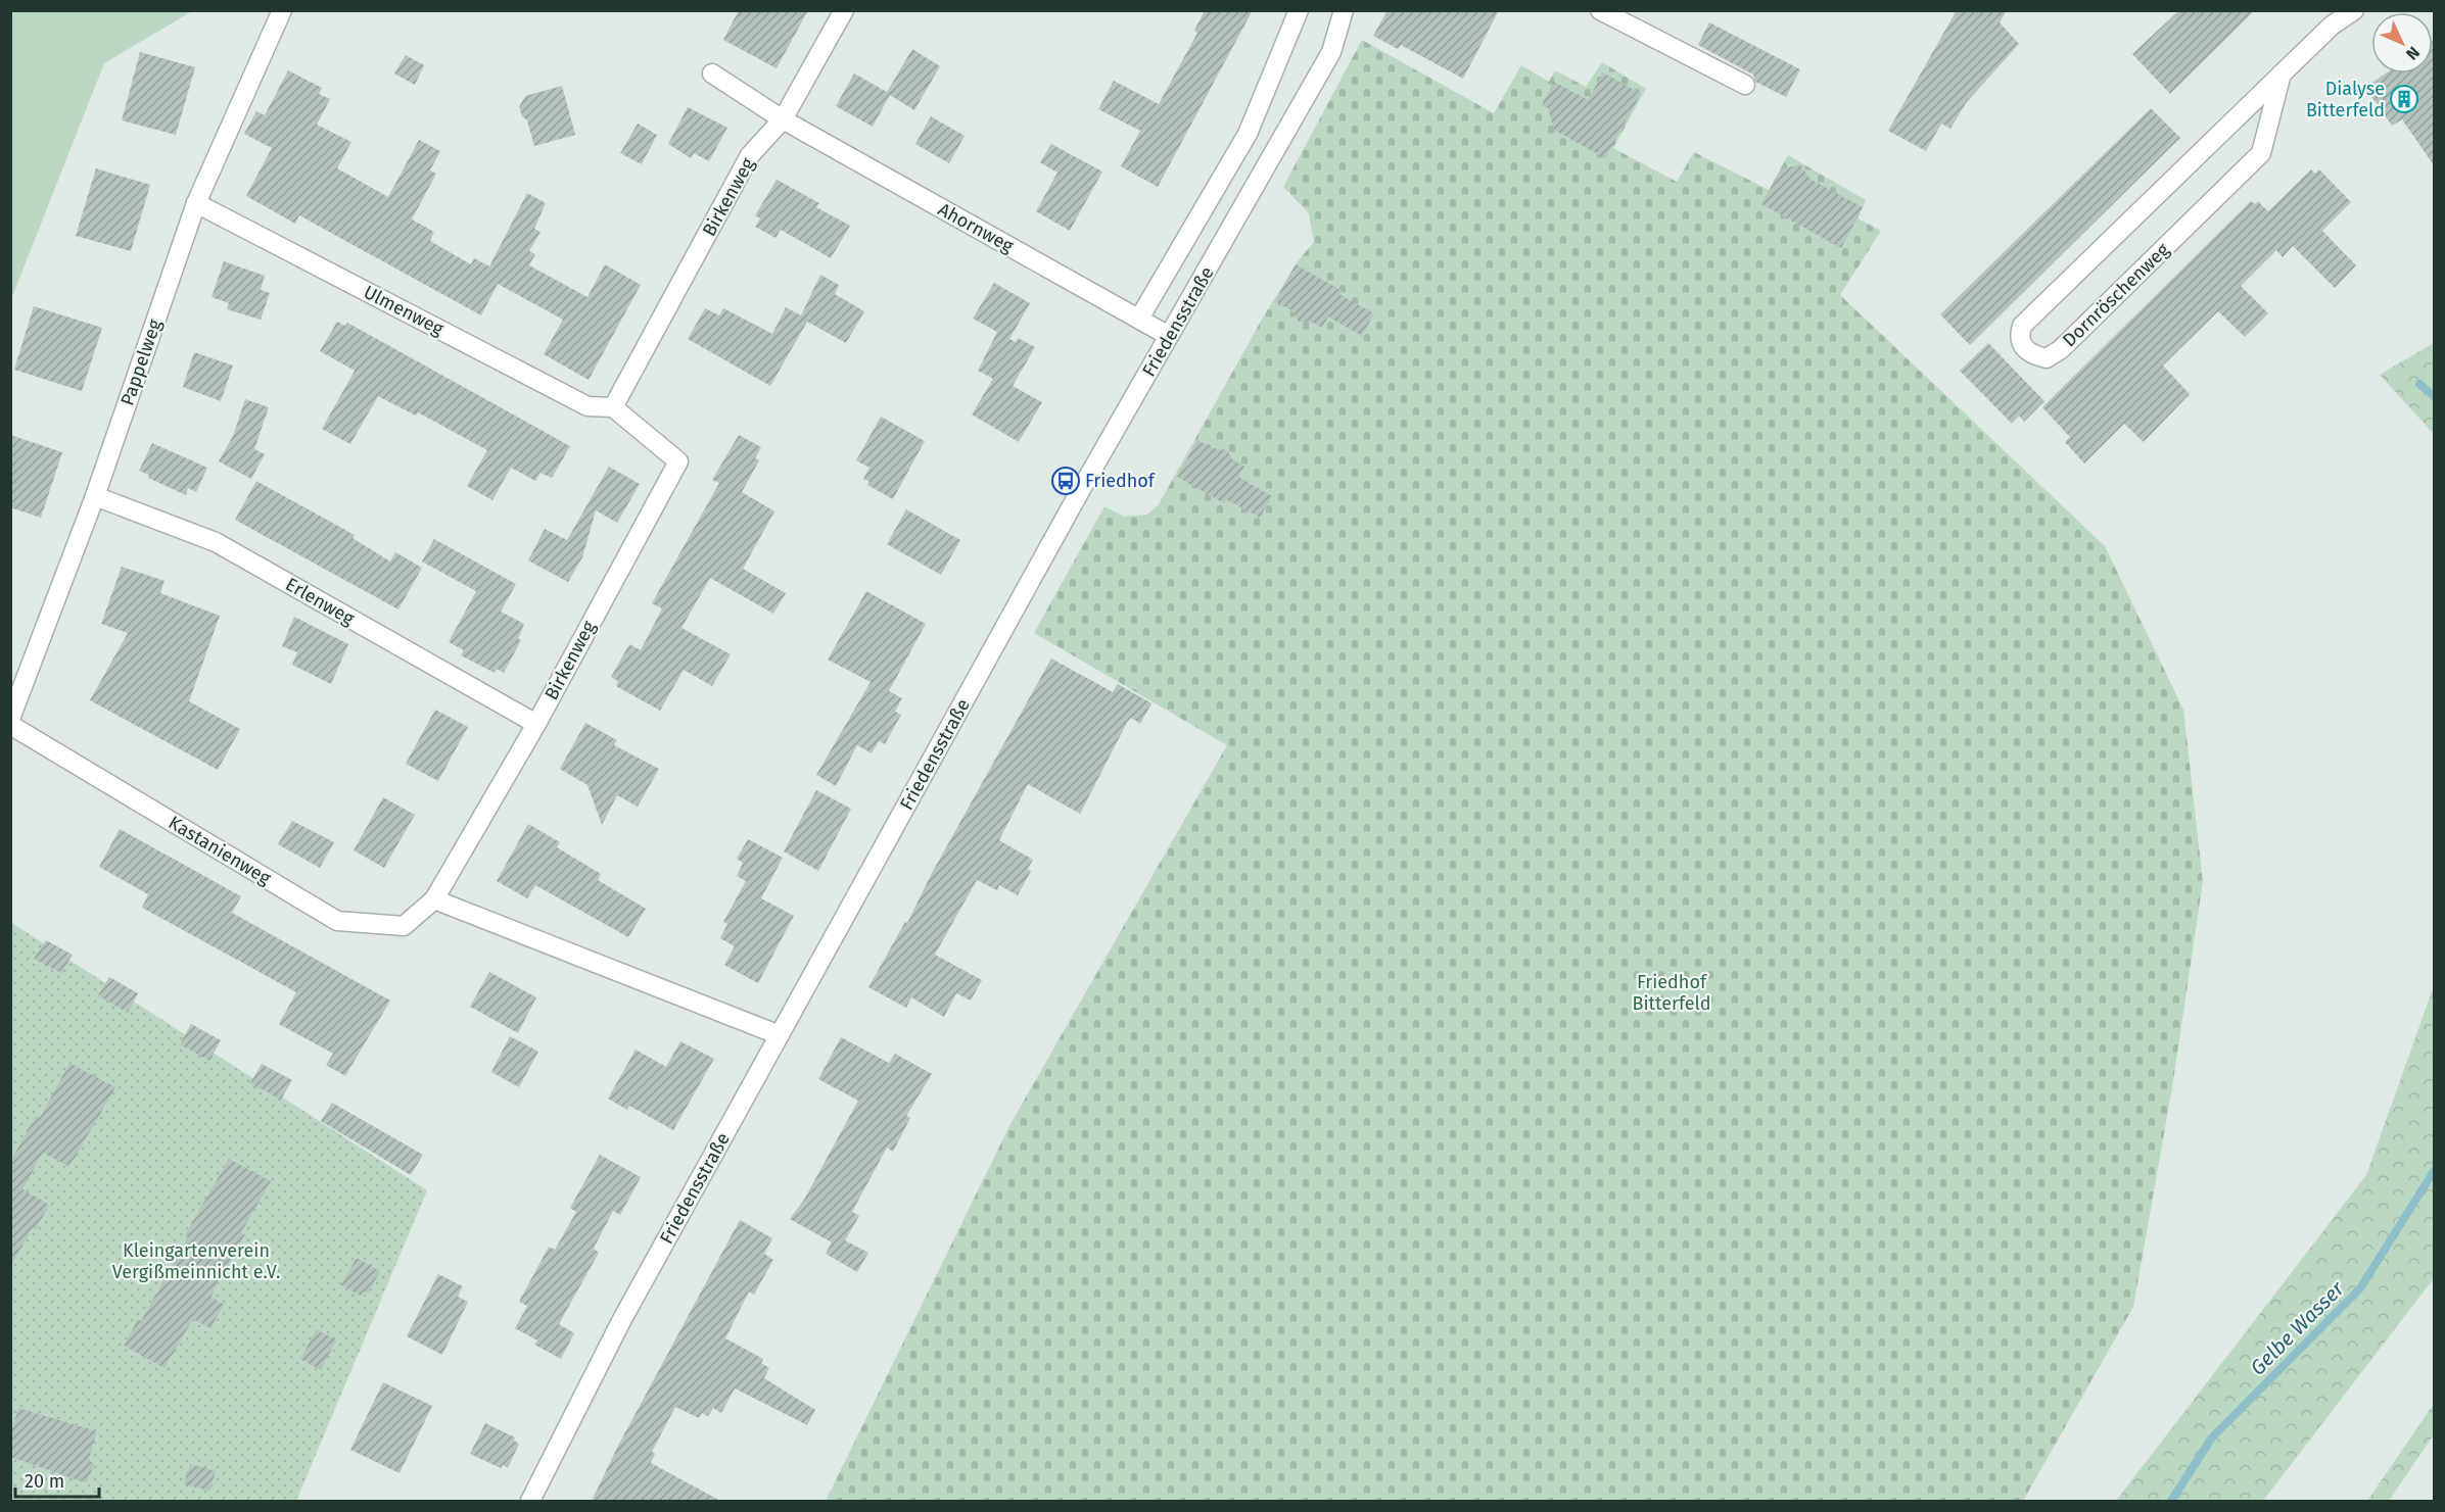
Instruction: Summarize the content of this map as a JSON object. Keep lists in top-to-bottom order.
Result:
{
  "streets": {
    "street": [
      "Birkenweg",
      "Ahornweg",
      "Dornröschenweg",
      "Ulmenweg",
      "Friedensstraße",
      "Pappelweg",
      "Erlenweg",
      "Kastanienweg"
    ]
  },
  "crossings": [
    ["Birkenweg", "Ahornweg"],
    ["Birkenweg", "Ulmenweg"],
    ["Birkenweg", "Erlenweg"],
    ["Birkenweg", "Kastanienweg"],
    ["Ahornweg", "Friedensstraße"],
    ["Ulmenweg", "Pappelweg"],
    ["Pappelweg", "Erlenweg"]
  ],
  "water": ["Gelbe Wasser"],
  "parks": ["Friedhof Bitterfeld", "Kleingartenverein Vergißmeinnicht e.V."],
  "places": {
    "building": ["Dialyse Bitterfeld"],
    "bus stop": ["Friedhof"]
  },
  "scale_bar": "20 m",
  "north": "bottom right"
}
